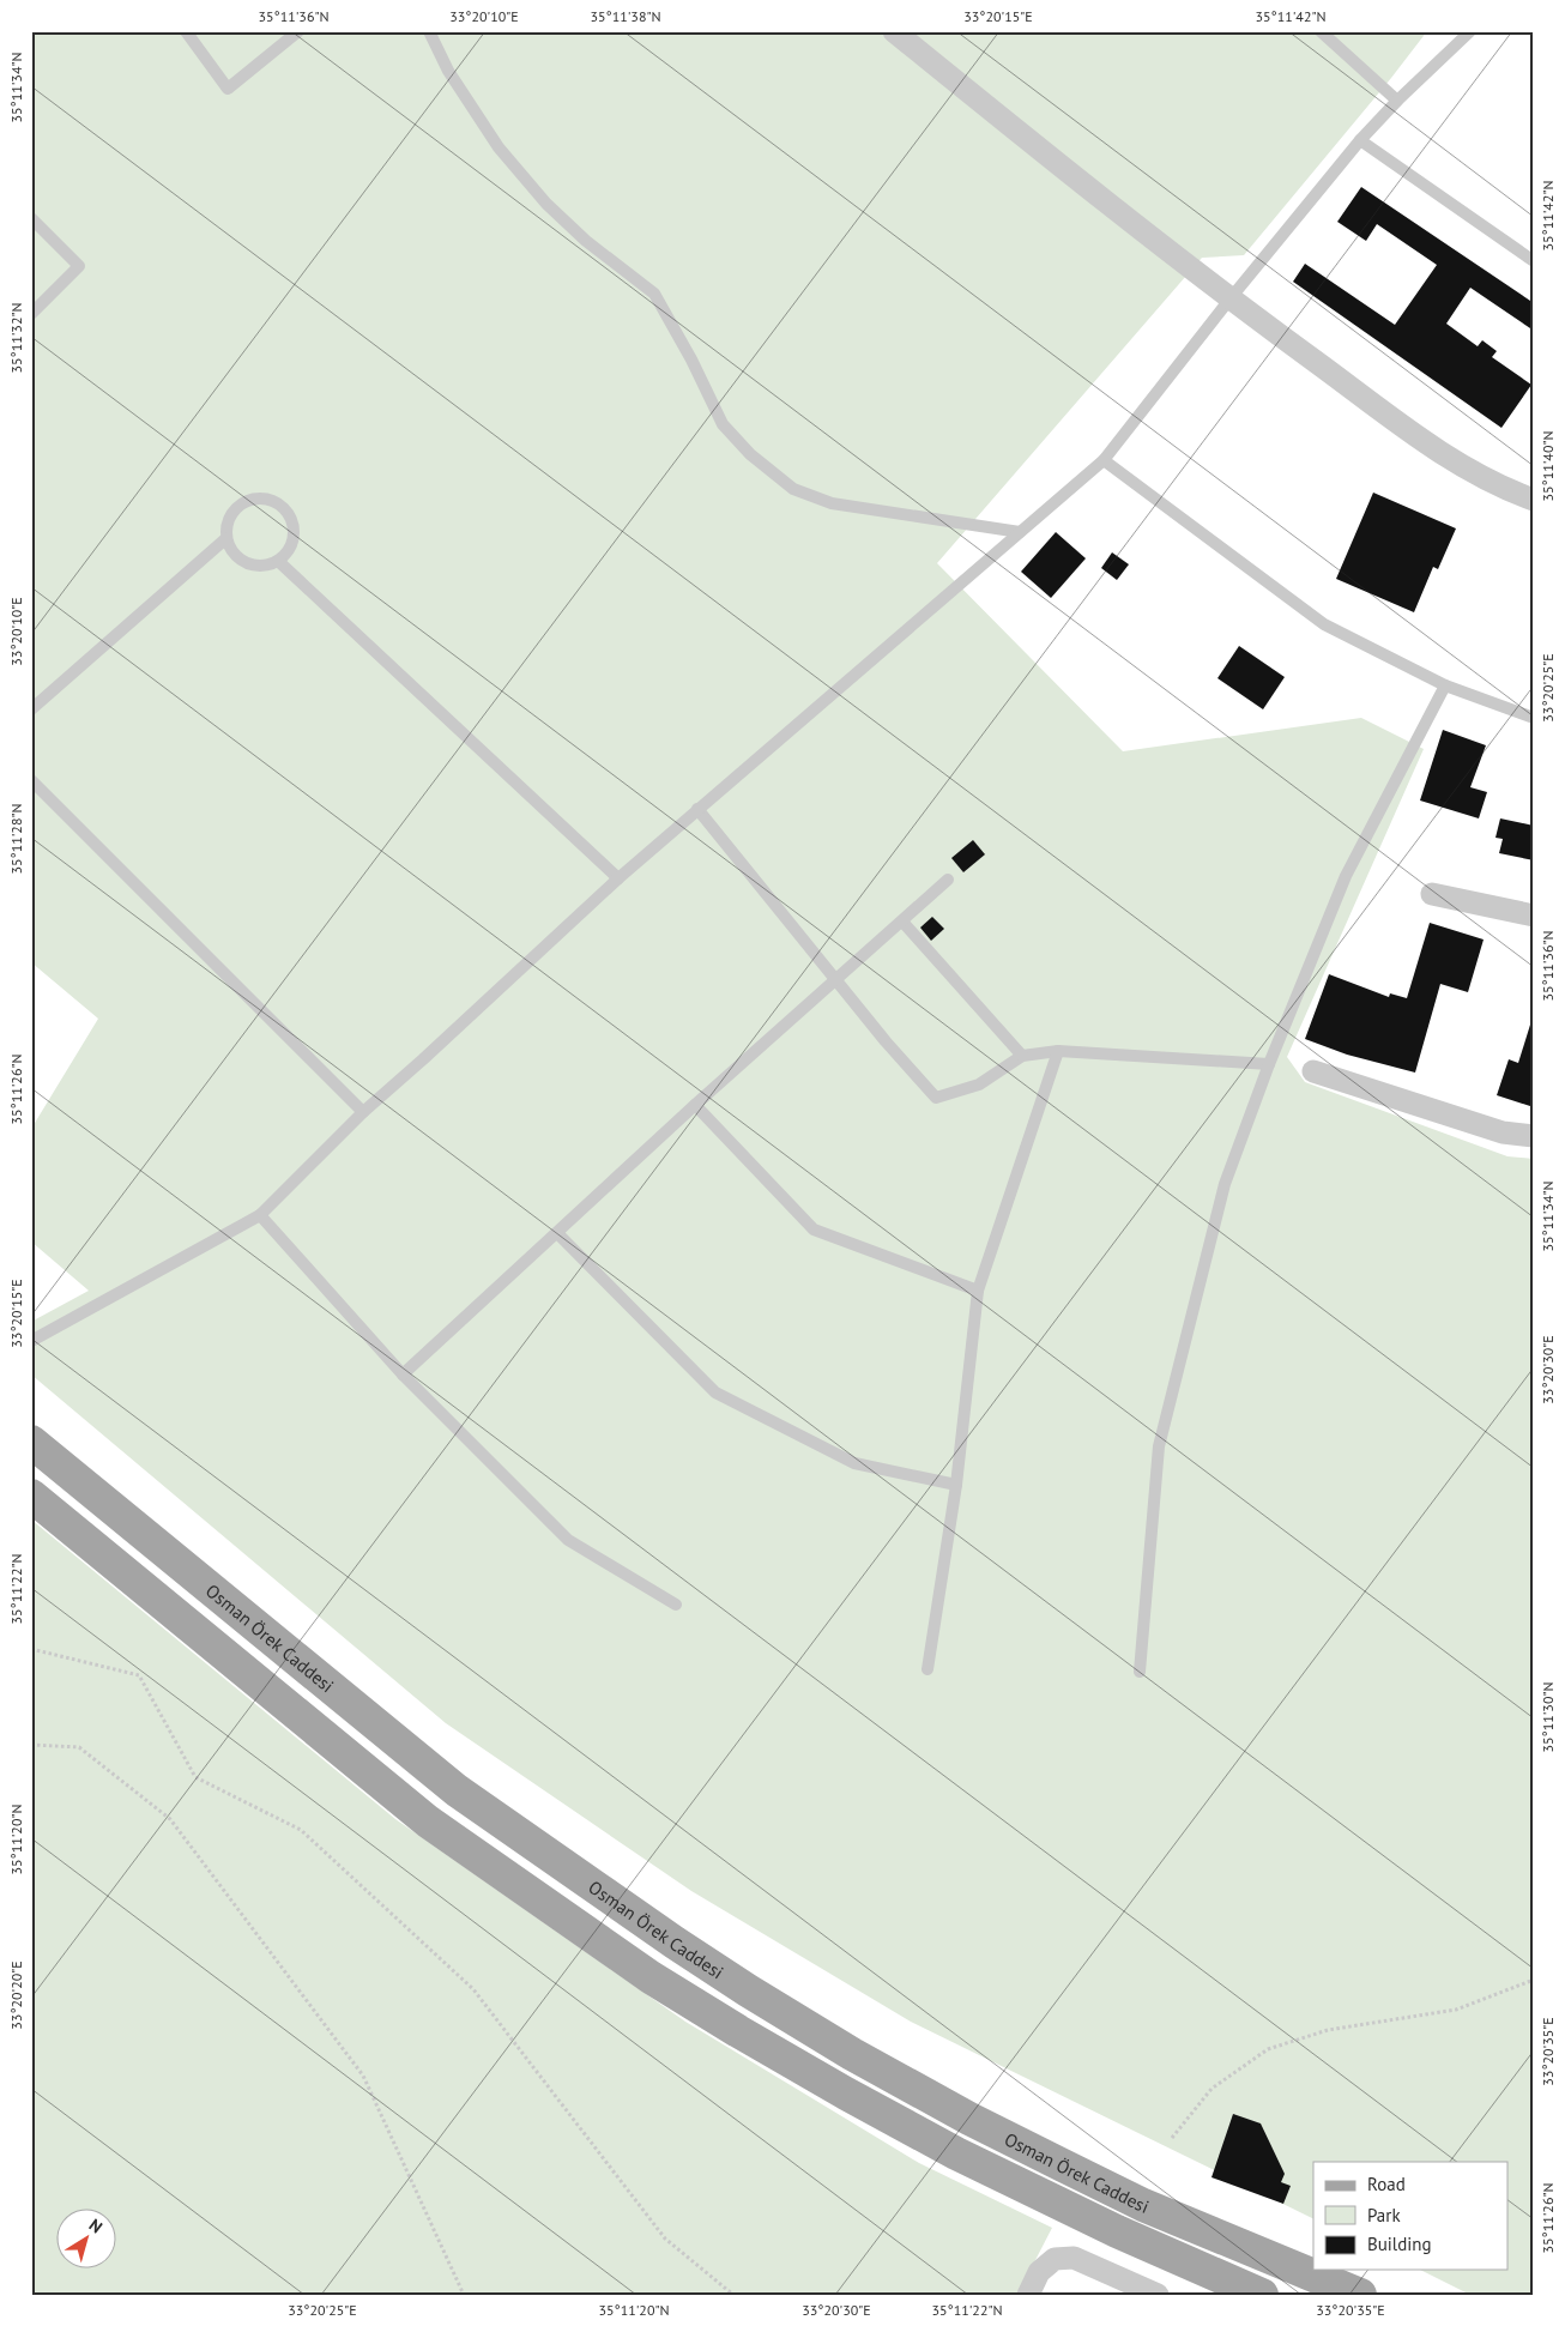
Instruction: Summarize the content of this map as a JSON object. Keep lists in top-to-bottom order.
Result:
{
  "streets": {
    "main road": ["Osman Örek Caddesi"]
  },
  "legend": ["Road", "Park", "Building"],
  "north": "top right",
  "coordinates": [
    "35°11'36\"N",
    "33°20'10\"E",
    "35°11'38\"N",
    "33°20'15\"E",
    "35°11'42\"N",
    "35°11'34\"N",
    "35°11'32\"N",
    "35°11'40\"N",
    "33°20'25\"E",
    "35°11'28\"N",
    "35°11'26\"N",
    "33°20'30\"E",
    "35°11'22\"N",
    "35°11'30\"N",
    "35°11'20\"N",
    "33°20'20\"E",
    "33°20'35\"E"
  ]
}
